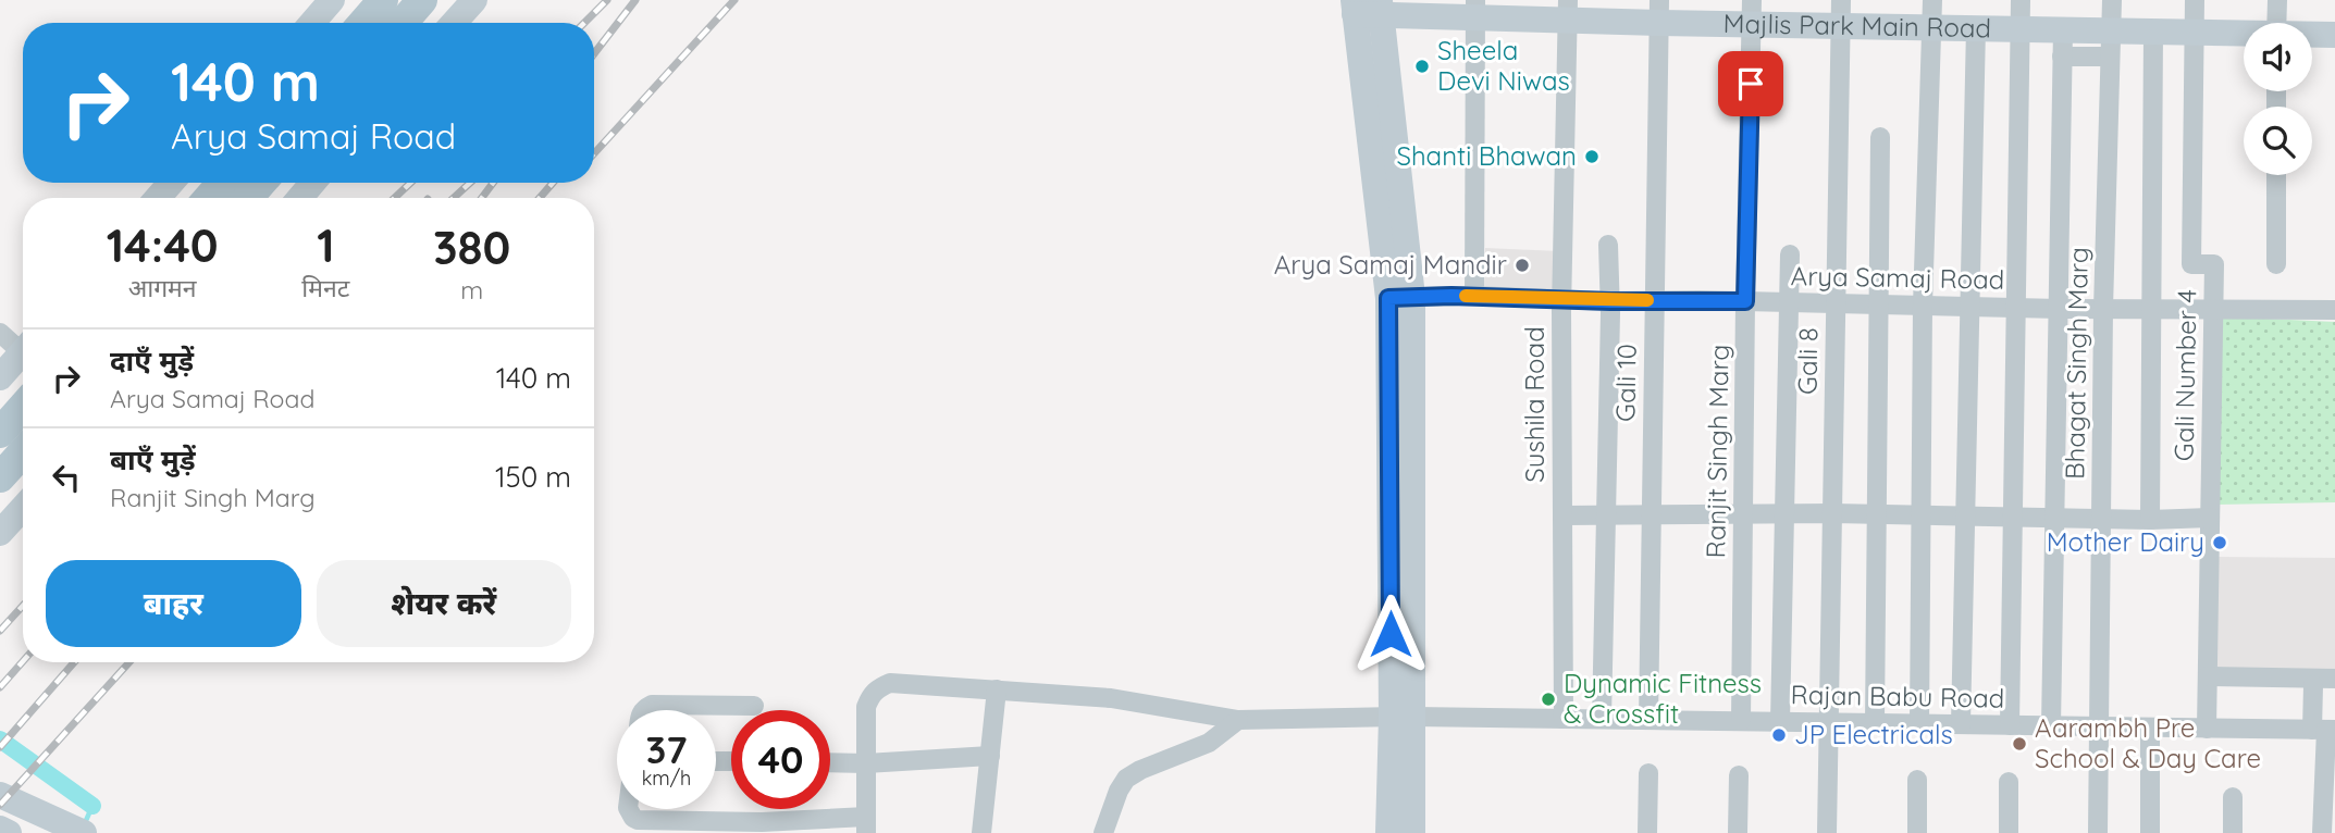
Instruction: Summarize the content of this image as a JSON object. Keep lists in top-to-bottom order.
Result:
{
  "streets": {
    "street": [
      "Majlis Park Main Road",
      "Arya Samaj Road",
      "Gali 8",
      "Bhagat Singh Marg",
      "Gali Number 4",
      "Gali 10",
      "Sushila Road",
      "Ranjit Singh Marg",
      "Rajan Babu Road"
    ]
  },
  "crossings": [
    ["Majlis Park Main Road", "Gali 8"],
    ["Majlis Park Main Road", "Bhagat Singh Marg"],
    ["Majlis Park Main Road", "Gali Number 4"],
    ["Majlis Park Main Road", "Gali 10"],
    ["Majlis Park Main Road", "Sushila Road"],
    ["Majlis Park Main Road", "Ranjit Singh Marg"],
    ["Arya Samaj Road", "Gali 8"],
    ["Arya Samaj Road", "Bhagat Singh Marg"],
    ["Arya Samaj Road", "Gali Number 4"],
    ["Arya Samaj Road", "Gali 10"],
    ["Arya Samaj Road", "Sushila Road"],
    ["Arya Samaj Road", "Ranjit Singh Marg"],
    ["Gali 8", "Rajan Babu Road"],
    ["Bhagat Singh Marg", "Rajan Babu Road"],
    ["Gali Number 4", "Rajan Babu Road"],
    ["Gali 10", "Rajan Babu Road"],
    ["Sushila Road", "Rajan Babu Road"],
    ["Ranjit Singh Marg", "Rajan Babu Road"]
  ],
  "places": [
    "Sheela Devi Niwas",
    "Shanti Bhawan",
    "Arya Samaj Mandir",
    "Mother Dairy",
    "Dynamic Fitness & Crossfit",
    "JP Electricals",
    "Aarambh Pre School & Day Care"
  ],
  "page": {
    "turn": ["140 m", "Arya Samaj Road"],
    "eta": [
      "14:40",
      "आगमन",
      "1",
      "मिनट",
      "380",
      "m"
    ],
    "list": [
      {
        "name": "दाएँ मुड़ें",
        "note": "Arya Samaj Road",
        "value": "140 m"
      },
      {
        "name": "बाएँ मुड़ें",
        "note": "Ranjit Singh Marg",
        "value": "150 m"
      }
    ],
    "buttons": ["बाहर", "शेयर करें"],
    "speed": "37 km/h",
    "limit": "40"
  }
}
